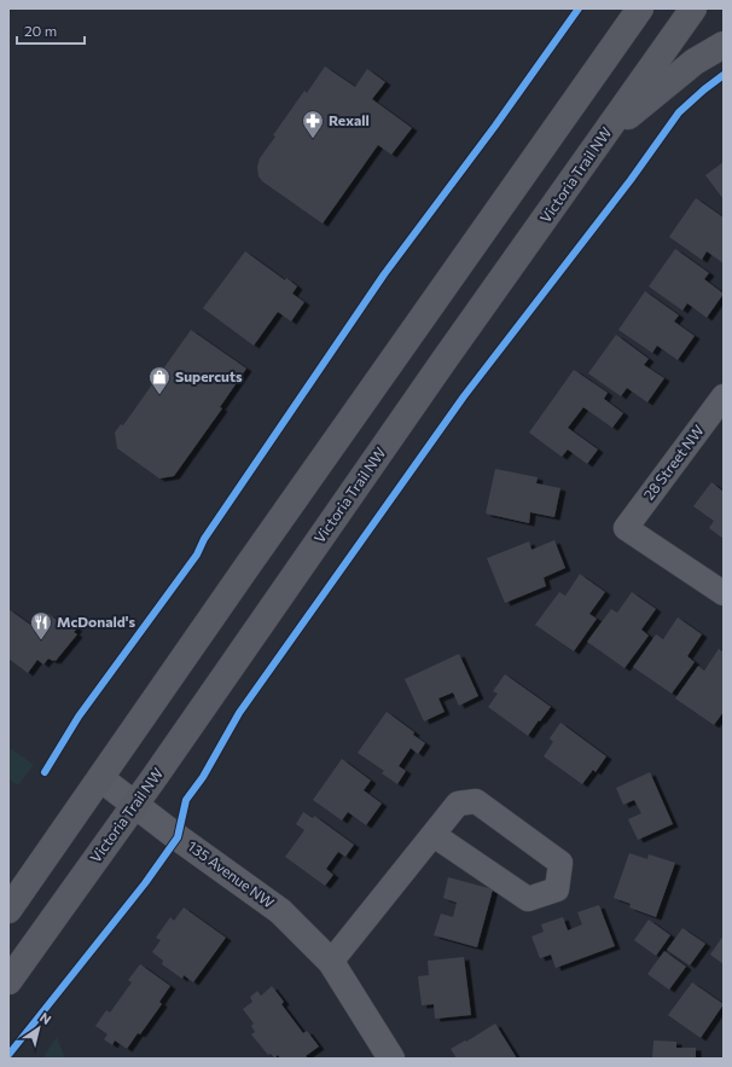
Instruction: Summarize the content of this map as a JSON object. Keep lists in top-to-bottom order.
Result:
{
  "streets": {
    "main road": ["Victoria Trail NW"],
    "street": ["28 Street NW", "135 Avenue NW"]
  },
  "crossings": [
    ["Victoria Trail NW", "135 Avenue NW"]
  ],
  "places": {
    "pharmacy": ["Rexall"],
    "shop": ["Supercuts"],
    "restaurant": ["McDonald's"]
  },
  "scale_bar": "20 m",
  "north": "top right"
}
